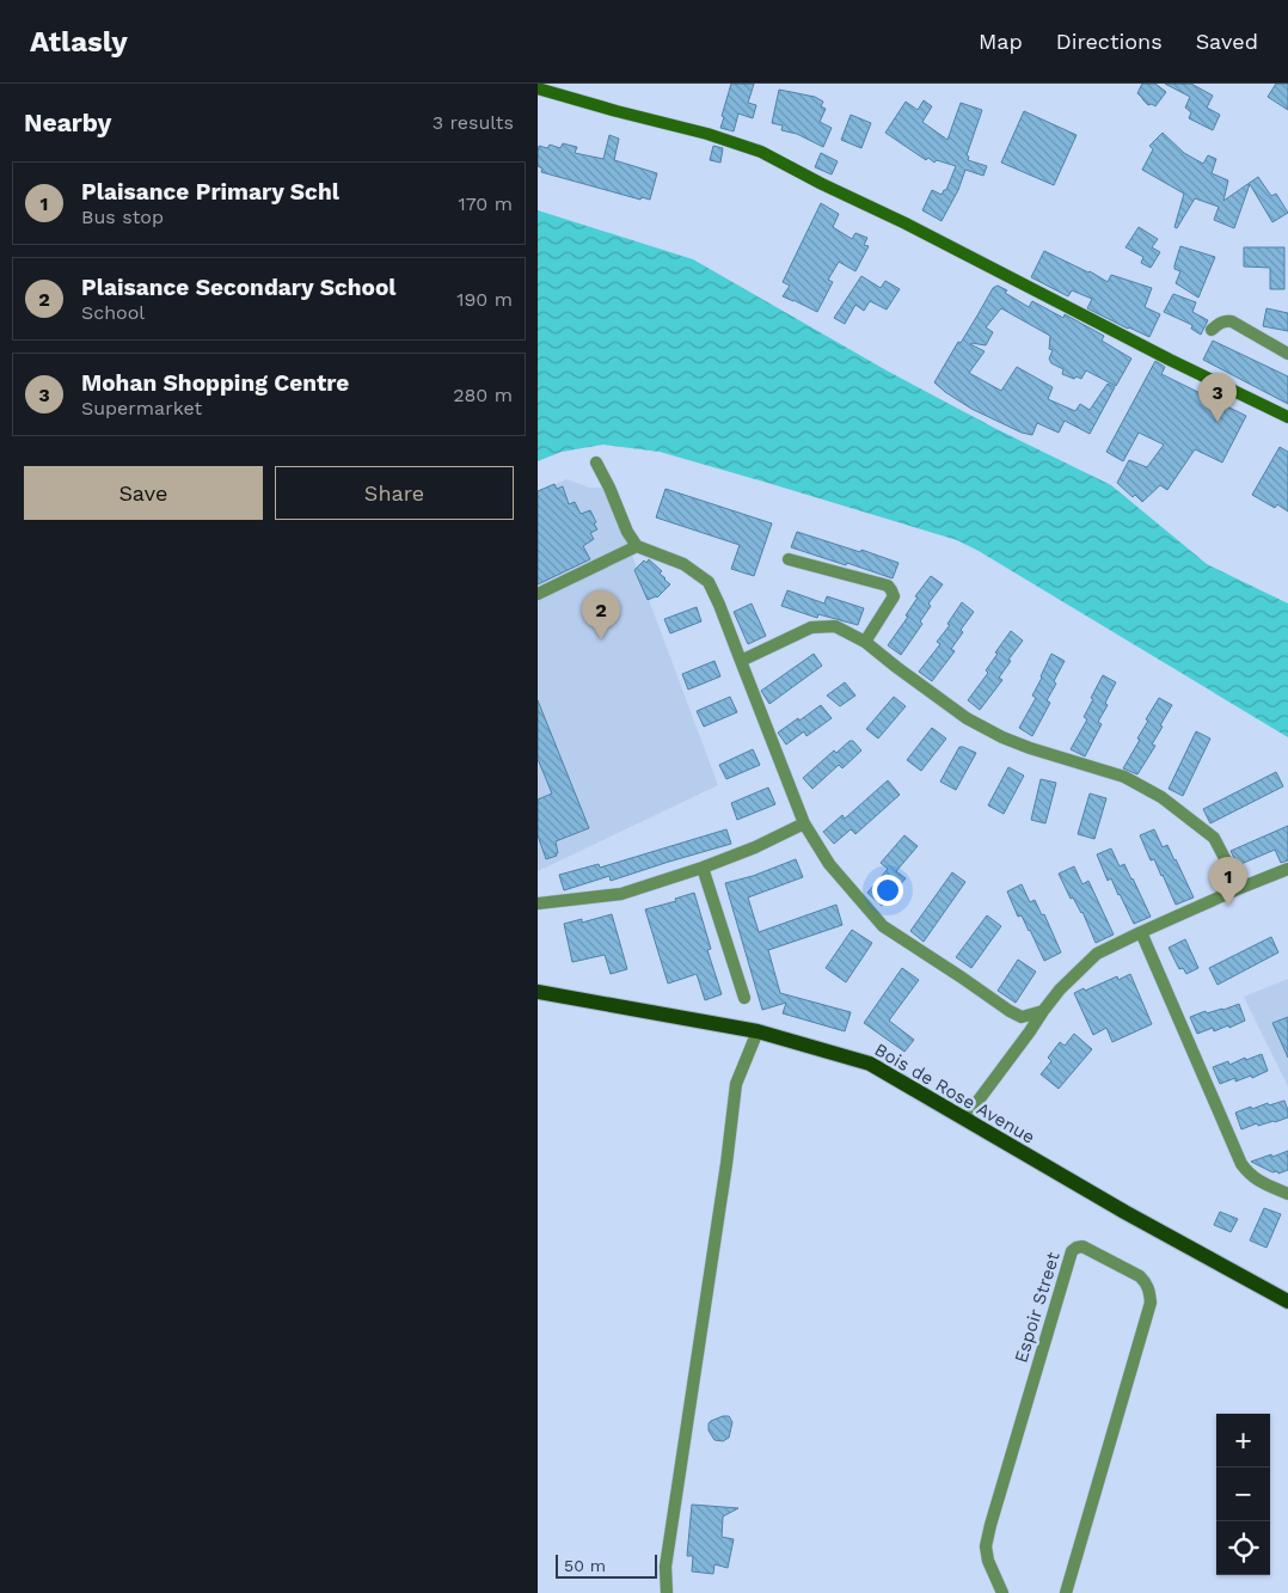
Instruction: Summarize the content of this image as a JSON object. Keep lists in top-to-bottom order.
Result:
{
  "streets": {
    "main road": ["Bois de Rose Avenue"],
    "street": ["Espoir Street"]
  },
  "scale_bar": "50 m",
  "page": {
    "header": "Atlasly",
    "nav": ["Map", "Directions", "Saved"],
    "heading": ["Nearby", "3 results"],
    "list": [
      {
        "mark": "1",
        "name": "Plaisance Primary Schl",
        "note": "Bus stop",
        "value": "170 m"
      },
      {
        "mark": "2",
        "name": "Plaisance Secondary School",
        "note": "School",
        "value": "190 m"
      },
      {
        "mark": "3",
        "name": "Mohan Shopping Centre",
        "note": "Supermarket",
        "value": "280 m"
      }
    ],
    "pins": ["3", "2", "1"],
    "buttons": ["Save", "Share"],
    "map_buttons": ["+", "−"],
    "scale": "50 m"
  }
}
